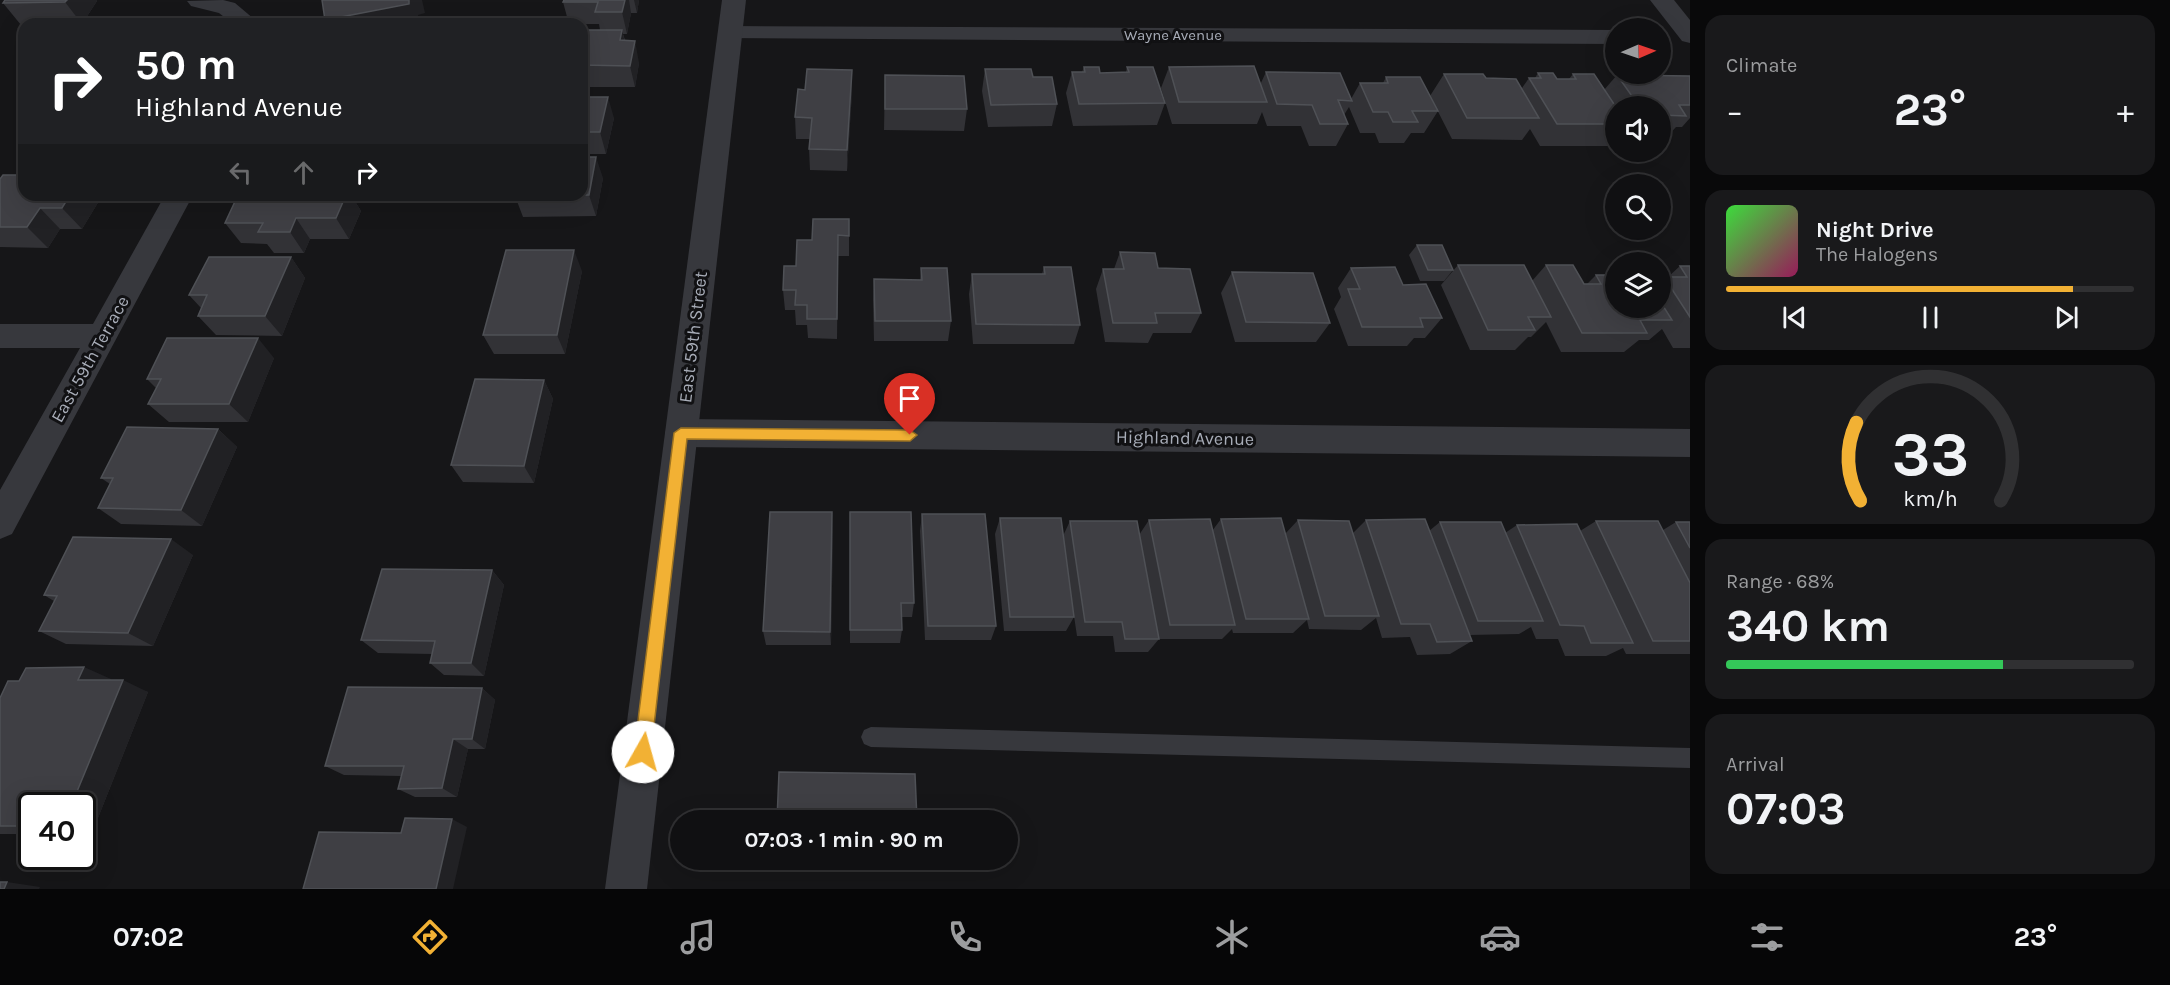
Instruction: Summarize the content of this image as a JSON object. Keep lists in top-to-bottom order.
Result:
{
  "streets": {
    "street": [
      "Wayne Avenue",
      "East 59th Street",
      "East 59th Terrace",
      "Highland Avenue"
    ]
  },
  "crossings": [
    ["Wayne Avenue", "East 59th Street"],
    ["East 59th Street", "Highland Avenue"]
  ],
  "north": "right",
  "page": {
    "tile": [
      "Climate",
      ["Range · 68%", "340 km"],
      ["Arrival", "07:03"]
    ],
    "turn": ["50 m", "Highland Avenue"],
    "heat": ["−", "23°", "+"],
    "song": ["Night Drive", "The Halogens"],
    "limit": "40",
    "trip": "07:03 · 1 min · 90 m",
    "tabs": ["07:02", "23°"],
    "gauge": ["33", "km/h"]
  }
}
